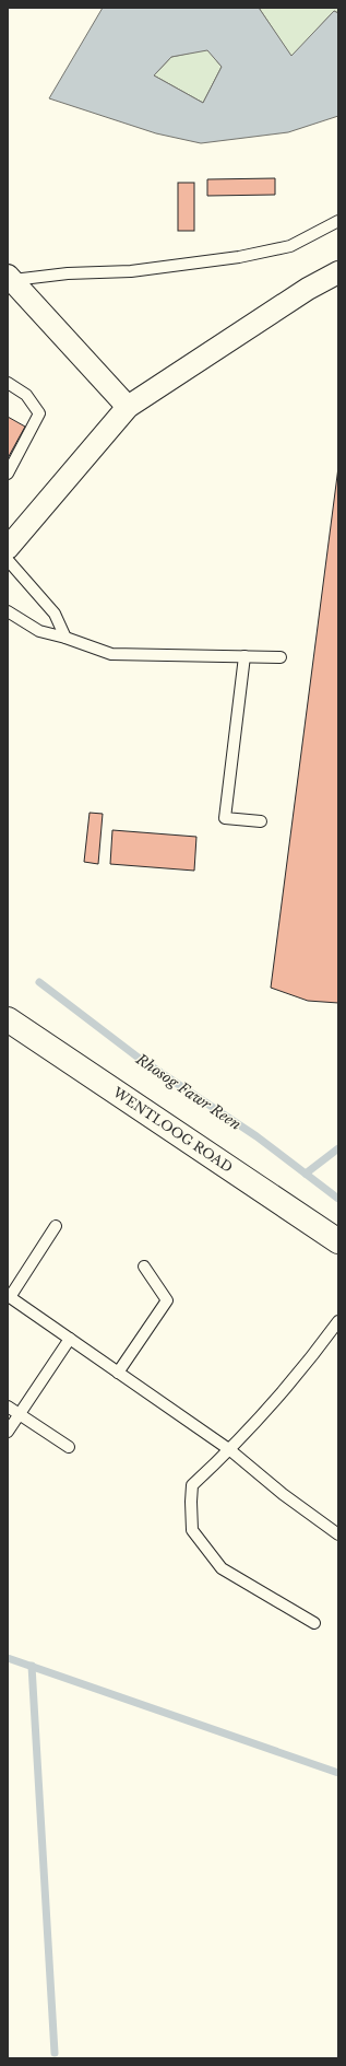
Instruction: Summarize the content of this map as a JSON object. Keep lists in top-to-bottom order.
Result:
{
  "streets": {
    "main road": ["WENTLOOG ROAD"]
  },
  "water": ["Rhosog Fawr Reen"]
}
